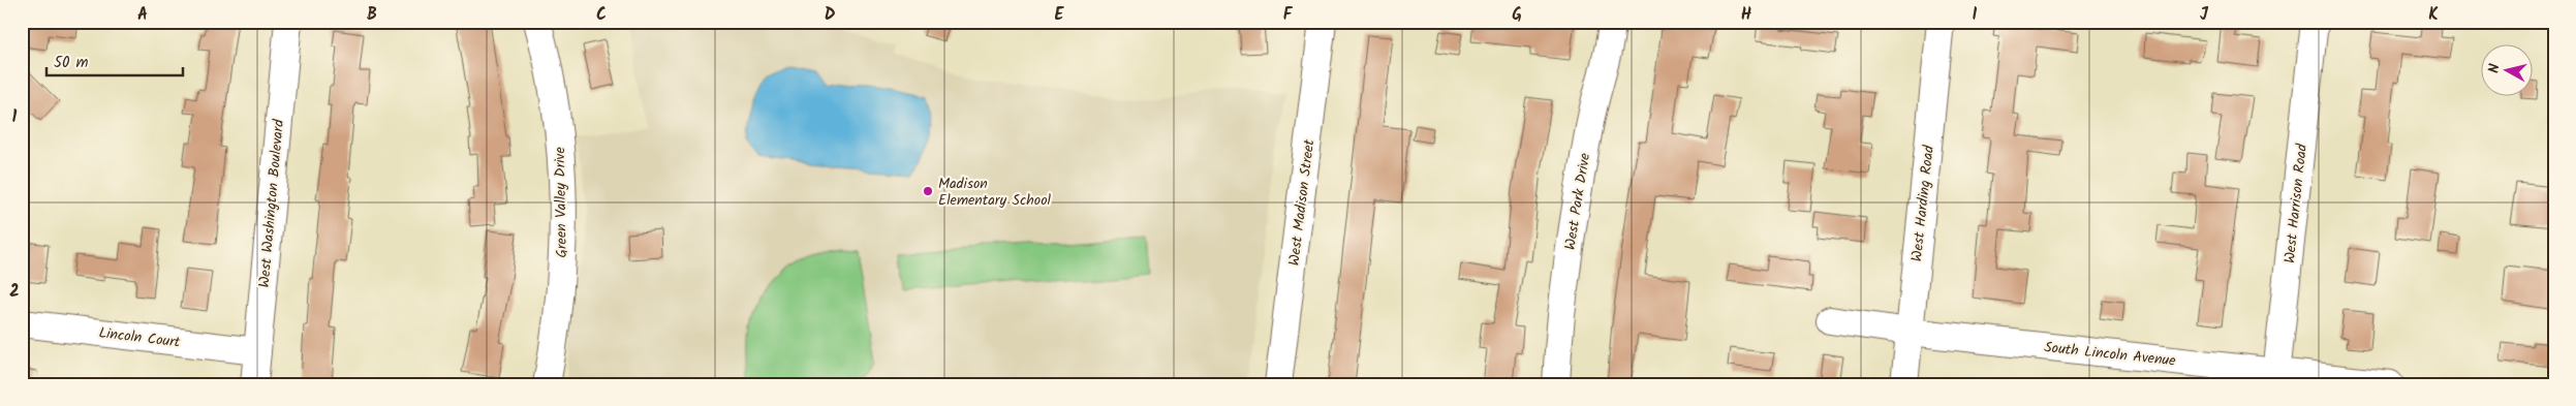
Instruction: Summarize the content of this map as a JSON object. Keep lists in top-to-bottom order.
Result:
{
  "streets": {
    "street": [
      "West Park Drive",
      "Green Valley Drive",
      "West Madison Street",
      "West Washington Boulevard",
      "West Harding Road",
      "West Harrison Road",
      "Lincoln Court",
      "South Lincoln Avenue"
    ]
  },
  "crossings": [
    ["West Washington Boulevard", "Lincoln Court"],
    ["West Harding Road", "South Lincoln Avenue"],
    ["West Harrison Road", "South Lincoln Avenue"]
  ],
  "places": ["Madison Elementary School"],
  "scale_bar": "50 m",
  "north": "left",
  "grid": {
    "columns": [
      "A",
      "B",
      "C",
      "D",
      "E",
      "F",
      "G",
      "H",
      "I",
      "J",
      "K"
    ],
    "rows": ["1", "2"]
  }
}
